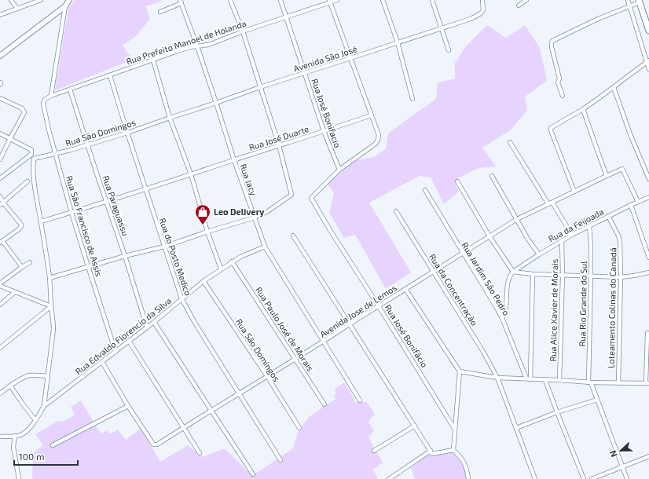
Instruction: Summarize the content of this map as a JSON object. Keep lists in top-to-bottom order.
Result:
{
  "streets": {
    "street": [
      "Rua Prefeito Manoel de Holanda",
      "Avenida São José",
      "Rua José Bonifacio",
      "Rua São Domingos",
      "Rua José Duarte",
      "Rua Jacy",
      "Rua Paraguassu",
      "Rua da Feijoada",
      "Rua São Francisco de Assis",
      "Rua do Posto Medico",
      "Rua Jardim São Pedro",
      "Rua da Concentração",
      "Rua Rio Grande do Sul",
      "Loteamento Colinas do Canadá",
      "Rua Alice Xavier de Morais",
      "Avenida Jose de Lemos",
      "Rua Paulo José de Morais",
      "Rua Edvaldo Florencio da Silva",
      "Rua José Bonifácio"
    ]
  },
  "crossings": [
    ["Rua Prefeito Manoel de Holanda", "Rua José Bonifacio"],
    ["Rua Prefeito Manoel de Holanda", "Rua Jacy"],
    ["Rua Prefeito Manoel de Holanda", "Rua Paraguassu"],
    ["Rua Prefeito Manoel de Holanda", "Rua São Francisco de Assis"],
    ["Rua Prefeito Manoel de Holanda", "Rua do Posto Medico"],
    ["Avenida São José", "Rua José Bonifacio"],
    ["Avenida São José", "Rua São Domingos"],
    ["Avenida São José", "Rua Jacy"],
    ["Rua José Bonifacio", "Rua José Duarte"],
    ["Rua José Bonifacio", "Rua José Bonifácio"],
    ["Rua São Domingos", "Rua Paraguassu"],
    ["Rua São Domingos", "Rua São Francisco de Assis"],
    ["Rua São Domingos", "Rua do Posto Medico"],
    ["Rua São Domingos", "Avenida Jose de Lemos"],
    ["Rua São Domingos", "Rua Edvaldo Florencio da Silva"],
    ["Rua José Duarte", "Rua Jacy"],
    ["Rua José Duarte", "Rua Paraguassu"],
    ["Rua José Duarte", "Rua do Posto Medico"],
    ["Rua Jacy", "Avenida Jose de Lemos"],
    ["Rua Jacy", "Rua Edvaldo Florencio da Silva"],
    ["Rua Paraguassu", "Rua Edvaldo Florencio da Silva"],
    ["Rua da Feijoada", "Rua Rio Grande do Sul"],
    ["Rua da Feijoada", "Loteamento Colinas do Canadá"],
    ["Rua da Feijoada", "Rua Alice Xavier de Morais"],
    ["Rua São Francisco de Assis", "Rua Edvaldo Florencio da Silva"],
    ["Rua do Posto Medico", "Avenida Jose de Lemos"],
    ["Rua do Posto Medico", "Rua Edvaldo Florencio da Silva"],
    ["Rua Jardim São Pedro", "Avenida Jose de Lemos"],
    ["Rua da Concentração", "Avenida Jose de Lemos"],
    ["Avenida Jose de Lemos", "Rua Paulo José de Morais"],
    ["Avenida Jose de Lemos", "Rua José Bonifácio"],
    ["Rua Paulo José de Morais", "Rua Edvaldo Florencio da Silva"]
  ],
  "places": {
    "shop": ["Leo Delivery"]
  },
  "scale_bar": "100 m",
  "north": "left"
}
